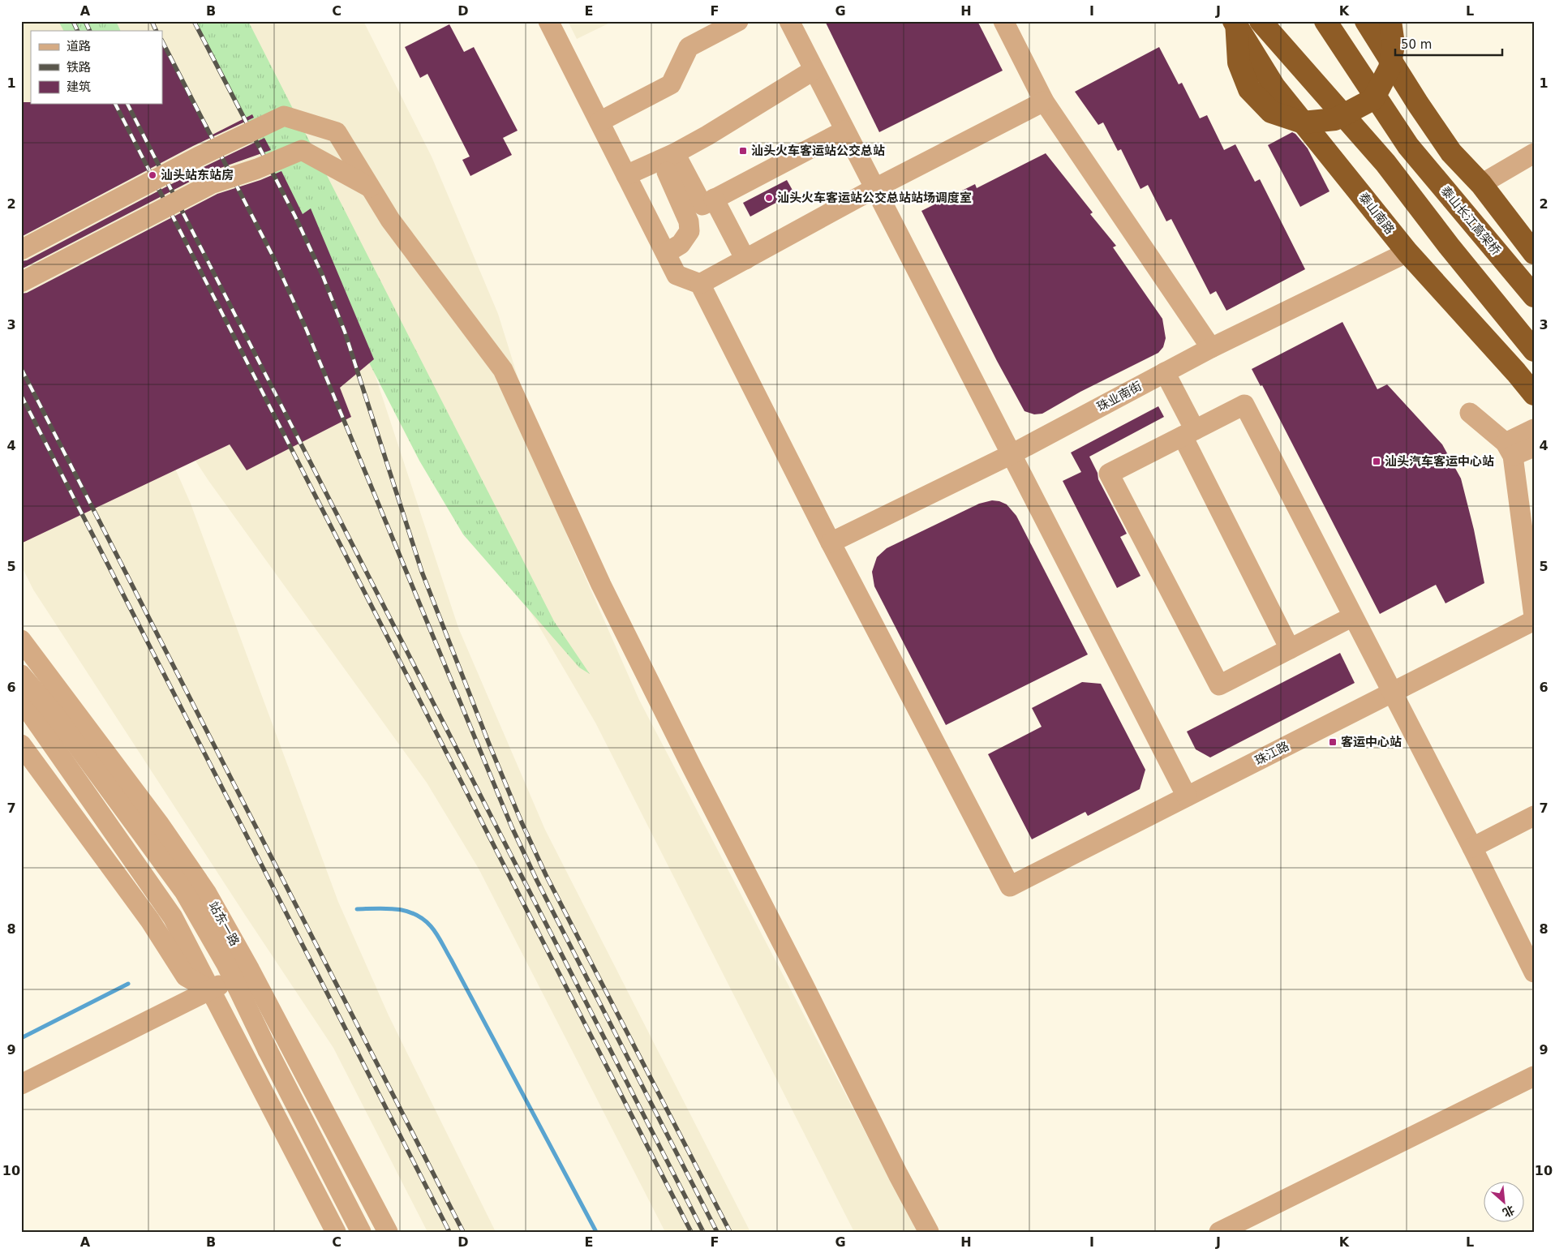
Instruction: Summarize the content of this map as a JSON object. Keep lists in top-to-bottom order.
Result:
{
  "streets": {
    "highway": ["泰山南路", "泰山长江高架桥"],
    "street": ["珠业南街", "珠江路", "站东一路"]
  },
  "crossings": [
    ["泰山南路", "珠业南街"],
    ["珠业南街", "珠江路"]
  ],
  "places": {
    "transit": ["汕头火车客运站公交总站", "汕头汽车客运中心站", "客运中心站"],
    "other": ["汕头站东站房", "汕头火车客运站公交总站站场调度室"]
  },
  "legend": ["道路", "铁路", "建筑"],
  "scale_bar": "50 m",
  "north": "bottom right",
  "grid": {
    "columns": [
      "A",
      "B",
      "C",
      "D",
      "E",
      "F",
      "G",
      "H",
      "I",
      "J",
      "K",
      "L"
    ],
    "rows": [
      "1",
      "2",
      "3",
      "4",
      "5",
      "6",
      "7",
      "8",
      "9",
      "10"
    ]
  }
}
